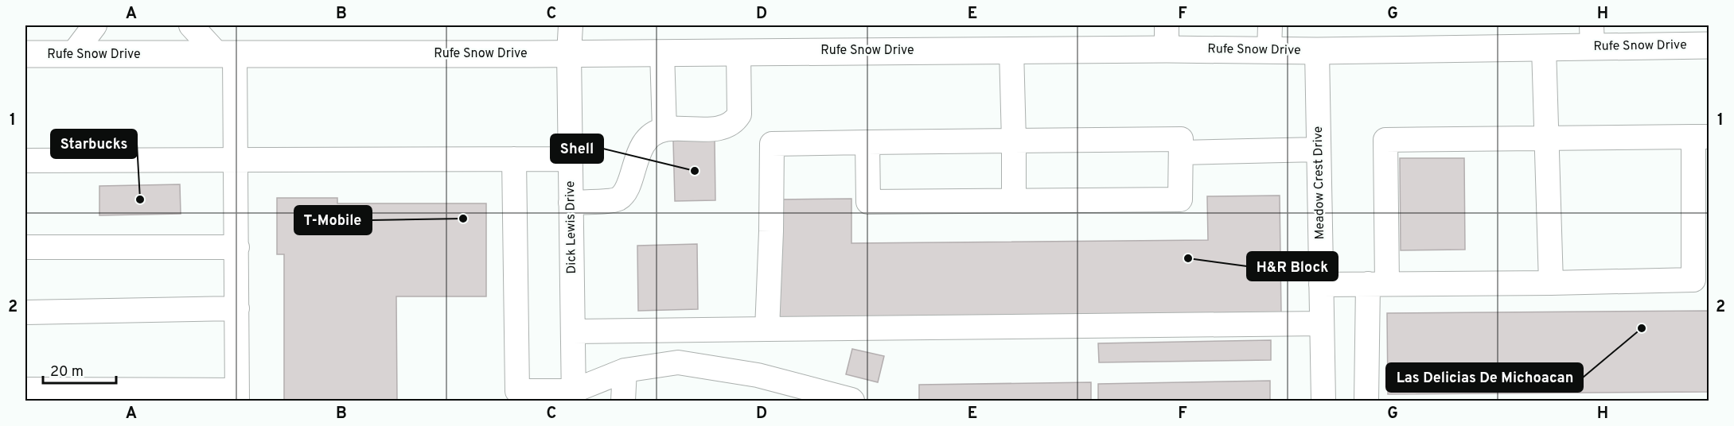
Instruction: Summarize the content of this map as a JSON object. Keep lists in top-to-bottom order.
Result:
{
  "streets": {
    "main road": ["Rufe Snow Drive"],
    "street": ["Meadow Crest Drive", "Dick Lewis Drive"]
  },
  "crossings": [
    ["Rufe Snow Drive", "Meadow Crest Drive"],
    ["Rufe Snow Drive", "Dick Lewis Drive"]
  ],
  "places": [
    "Shell",
    "Starbucks",
    "T-Mobile",
    "H&R Block",
    "Las Delicias De Michoacan"
  ],
  "scale_bar": "20 m",
  "grid": {
    "columns": [
      "A",
      "B",
      "C",
      "D",
      "E",
      "F",
      "G",
      "H"
    ],
    "rows": ["1", "2"]
  }
}
